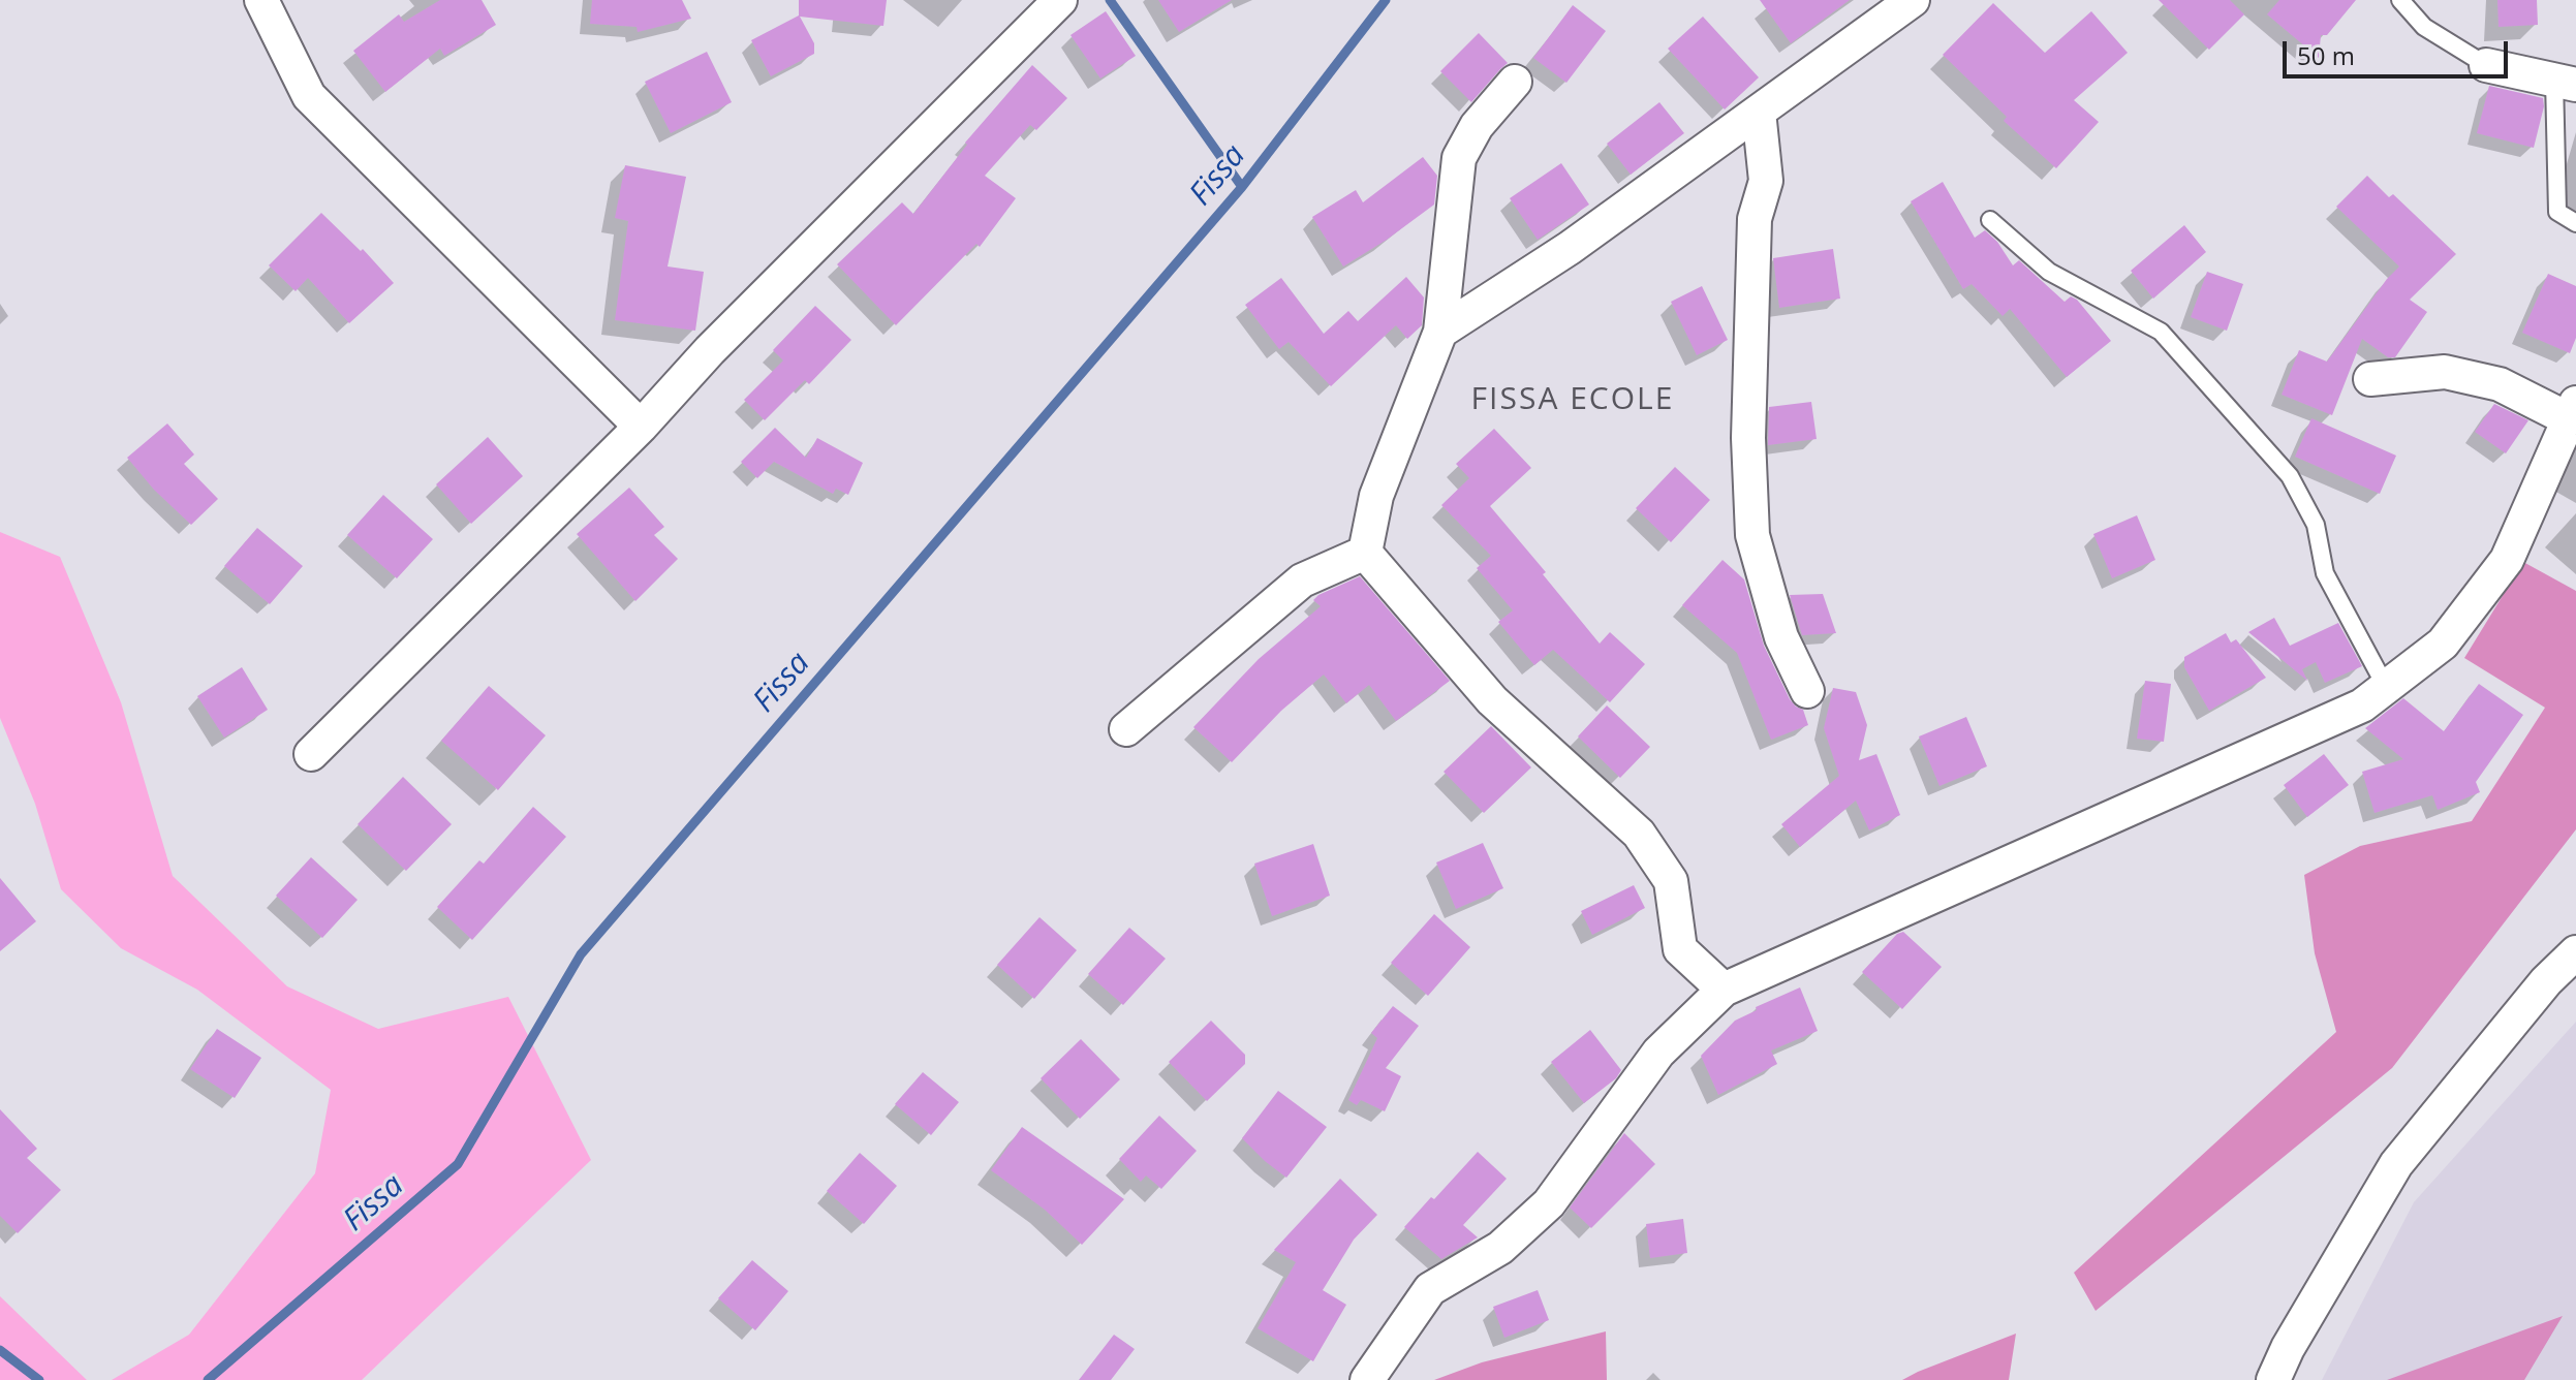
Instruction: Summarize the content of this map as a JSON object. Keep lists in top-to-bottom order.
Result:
{
  "districts": ["FISSA ECOLE"],
  "water": ["Fissa"],
  "scale_bar": "50 m"
}
